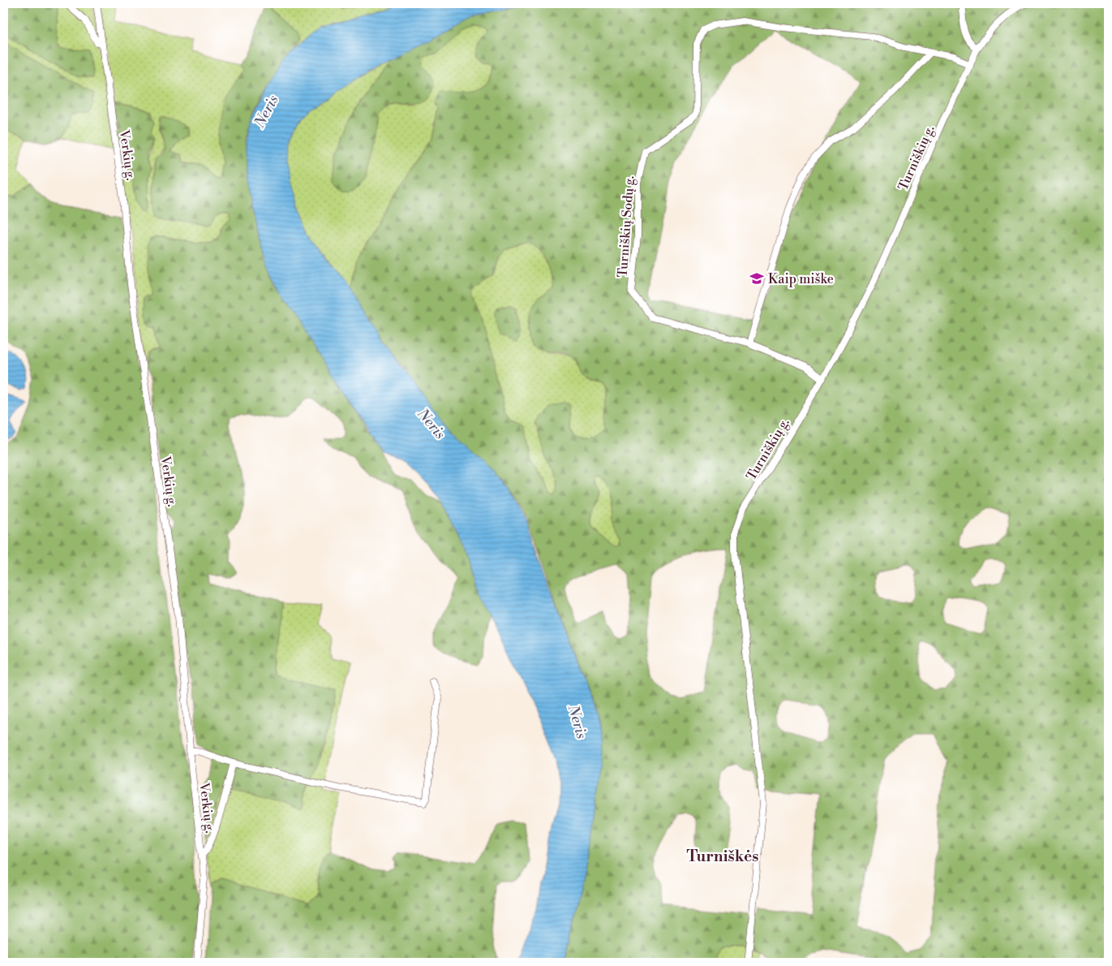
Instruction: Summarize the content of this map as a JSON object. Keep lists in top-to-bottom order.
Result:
{
  "streets": {
    "street": ["Verkių g.", "Turniškių g.", "Turniškių Sodų g."]
  },
  "crossings": [
    ["Turniškių g.", "Turniškių Sodų g."]
  ],
  "districts": ["Turniškės"],
  "water": ["Neris"],
  "places": {
    "school or university": ["Kaip miške"]
  }
}
